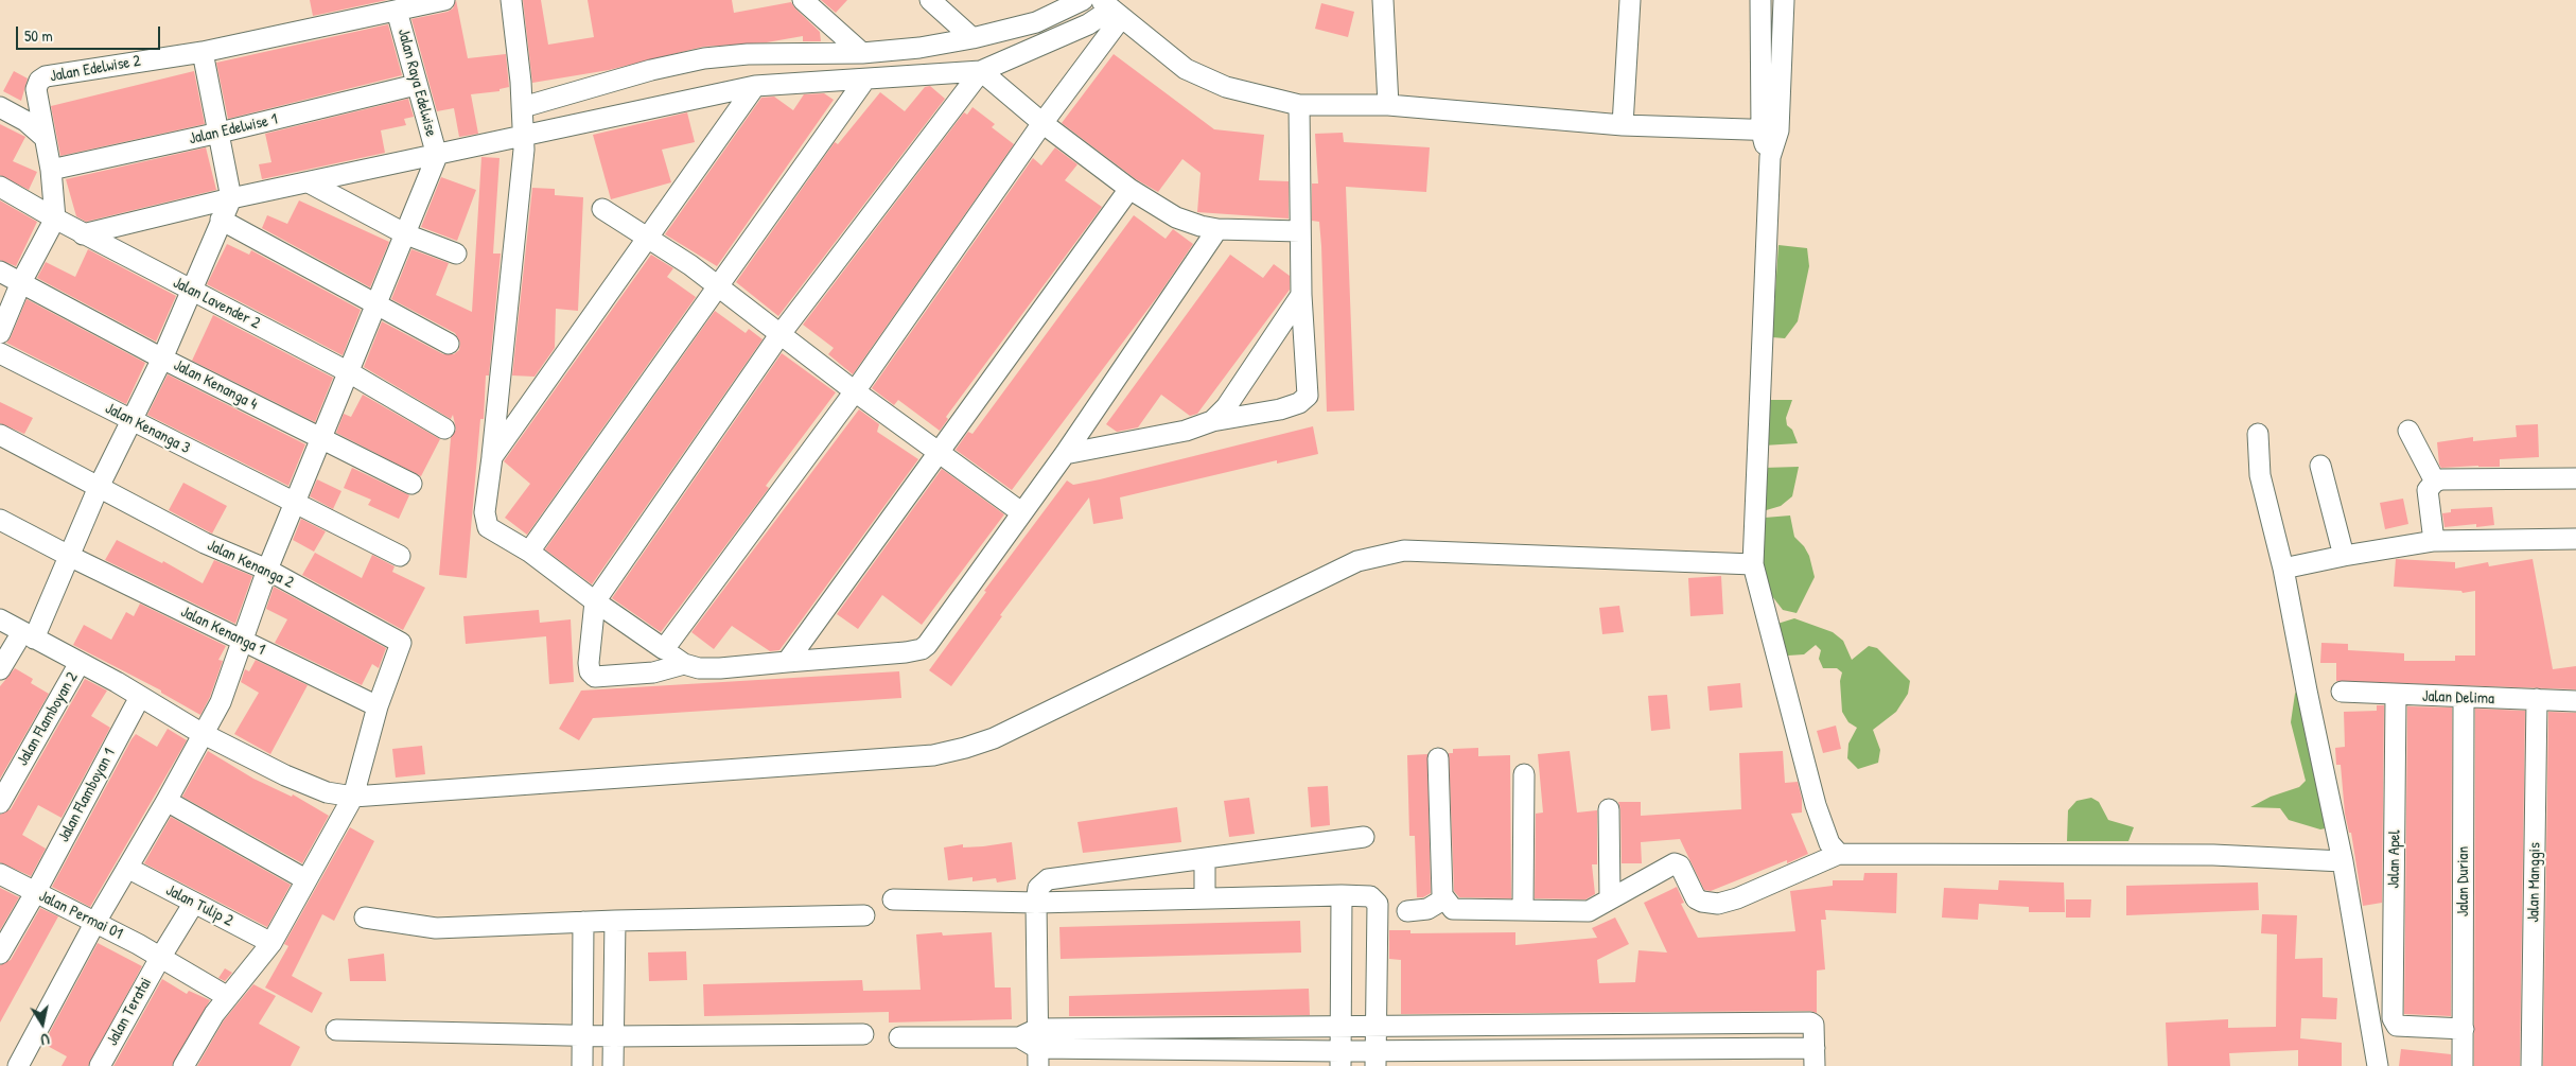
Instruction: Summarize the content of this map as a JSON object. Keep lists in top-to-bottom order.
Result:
{
  "streets": {
    "street": [
      "Jalan Edelwise 2",
      "Jalan Raya Edelwise",
      "Jalan Edelwise 1",
      "Jalan Lavender 2",
      "Jalan Kenanga 4",
      "Jalan Kenanga 3",
      "Jalan Kenanga 2",
      "Jalan Kenanga 1",
      "Jalan Delima",
      "Jalan Flamboyan 2",
      "Jalan Flamboyan 1",
      "Jalan Apel",
      "Jalan Durian",
      "Jalan Manggis",
      "Jalan Tulip 2",
      "Jalan Permai 01",
      "Jalan Teratai"
    ]
  },
  "crossings": [
    ["Jalan Edelwise 2", "Jalan Raya Edelwise"],
    ["Jalan Edelwise 2", "Jalan Edelwise 1"],
    ["Jalan Edelwise 2", "Jalan Lavender 2"],
    ["Jalan Raya Edelwise", "Jalan Edelwise 1"],
    ["Jalan Kenanga 2", "Jalan Kenanga 1"],
    ["Jalan Delima", "Jalan Apel"],
    ["Jalan Delima", "Jalan Durian"],
    ["Jalan Delima", "Jalan Manggis"],
    ["Jalan Flamboyan 1", "Jalan Permai 01"],
    ["Jalan Apel", "Jalan Durian"],
    ["Jalan Tulip 2", "Jalan Teratai"],
    ["Jalan Permai 01", "Jalan Teratai"]
  ],
  "scale_bar": "50 m",
  "north": "bottom"
}
